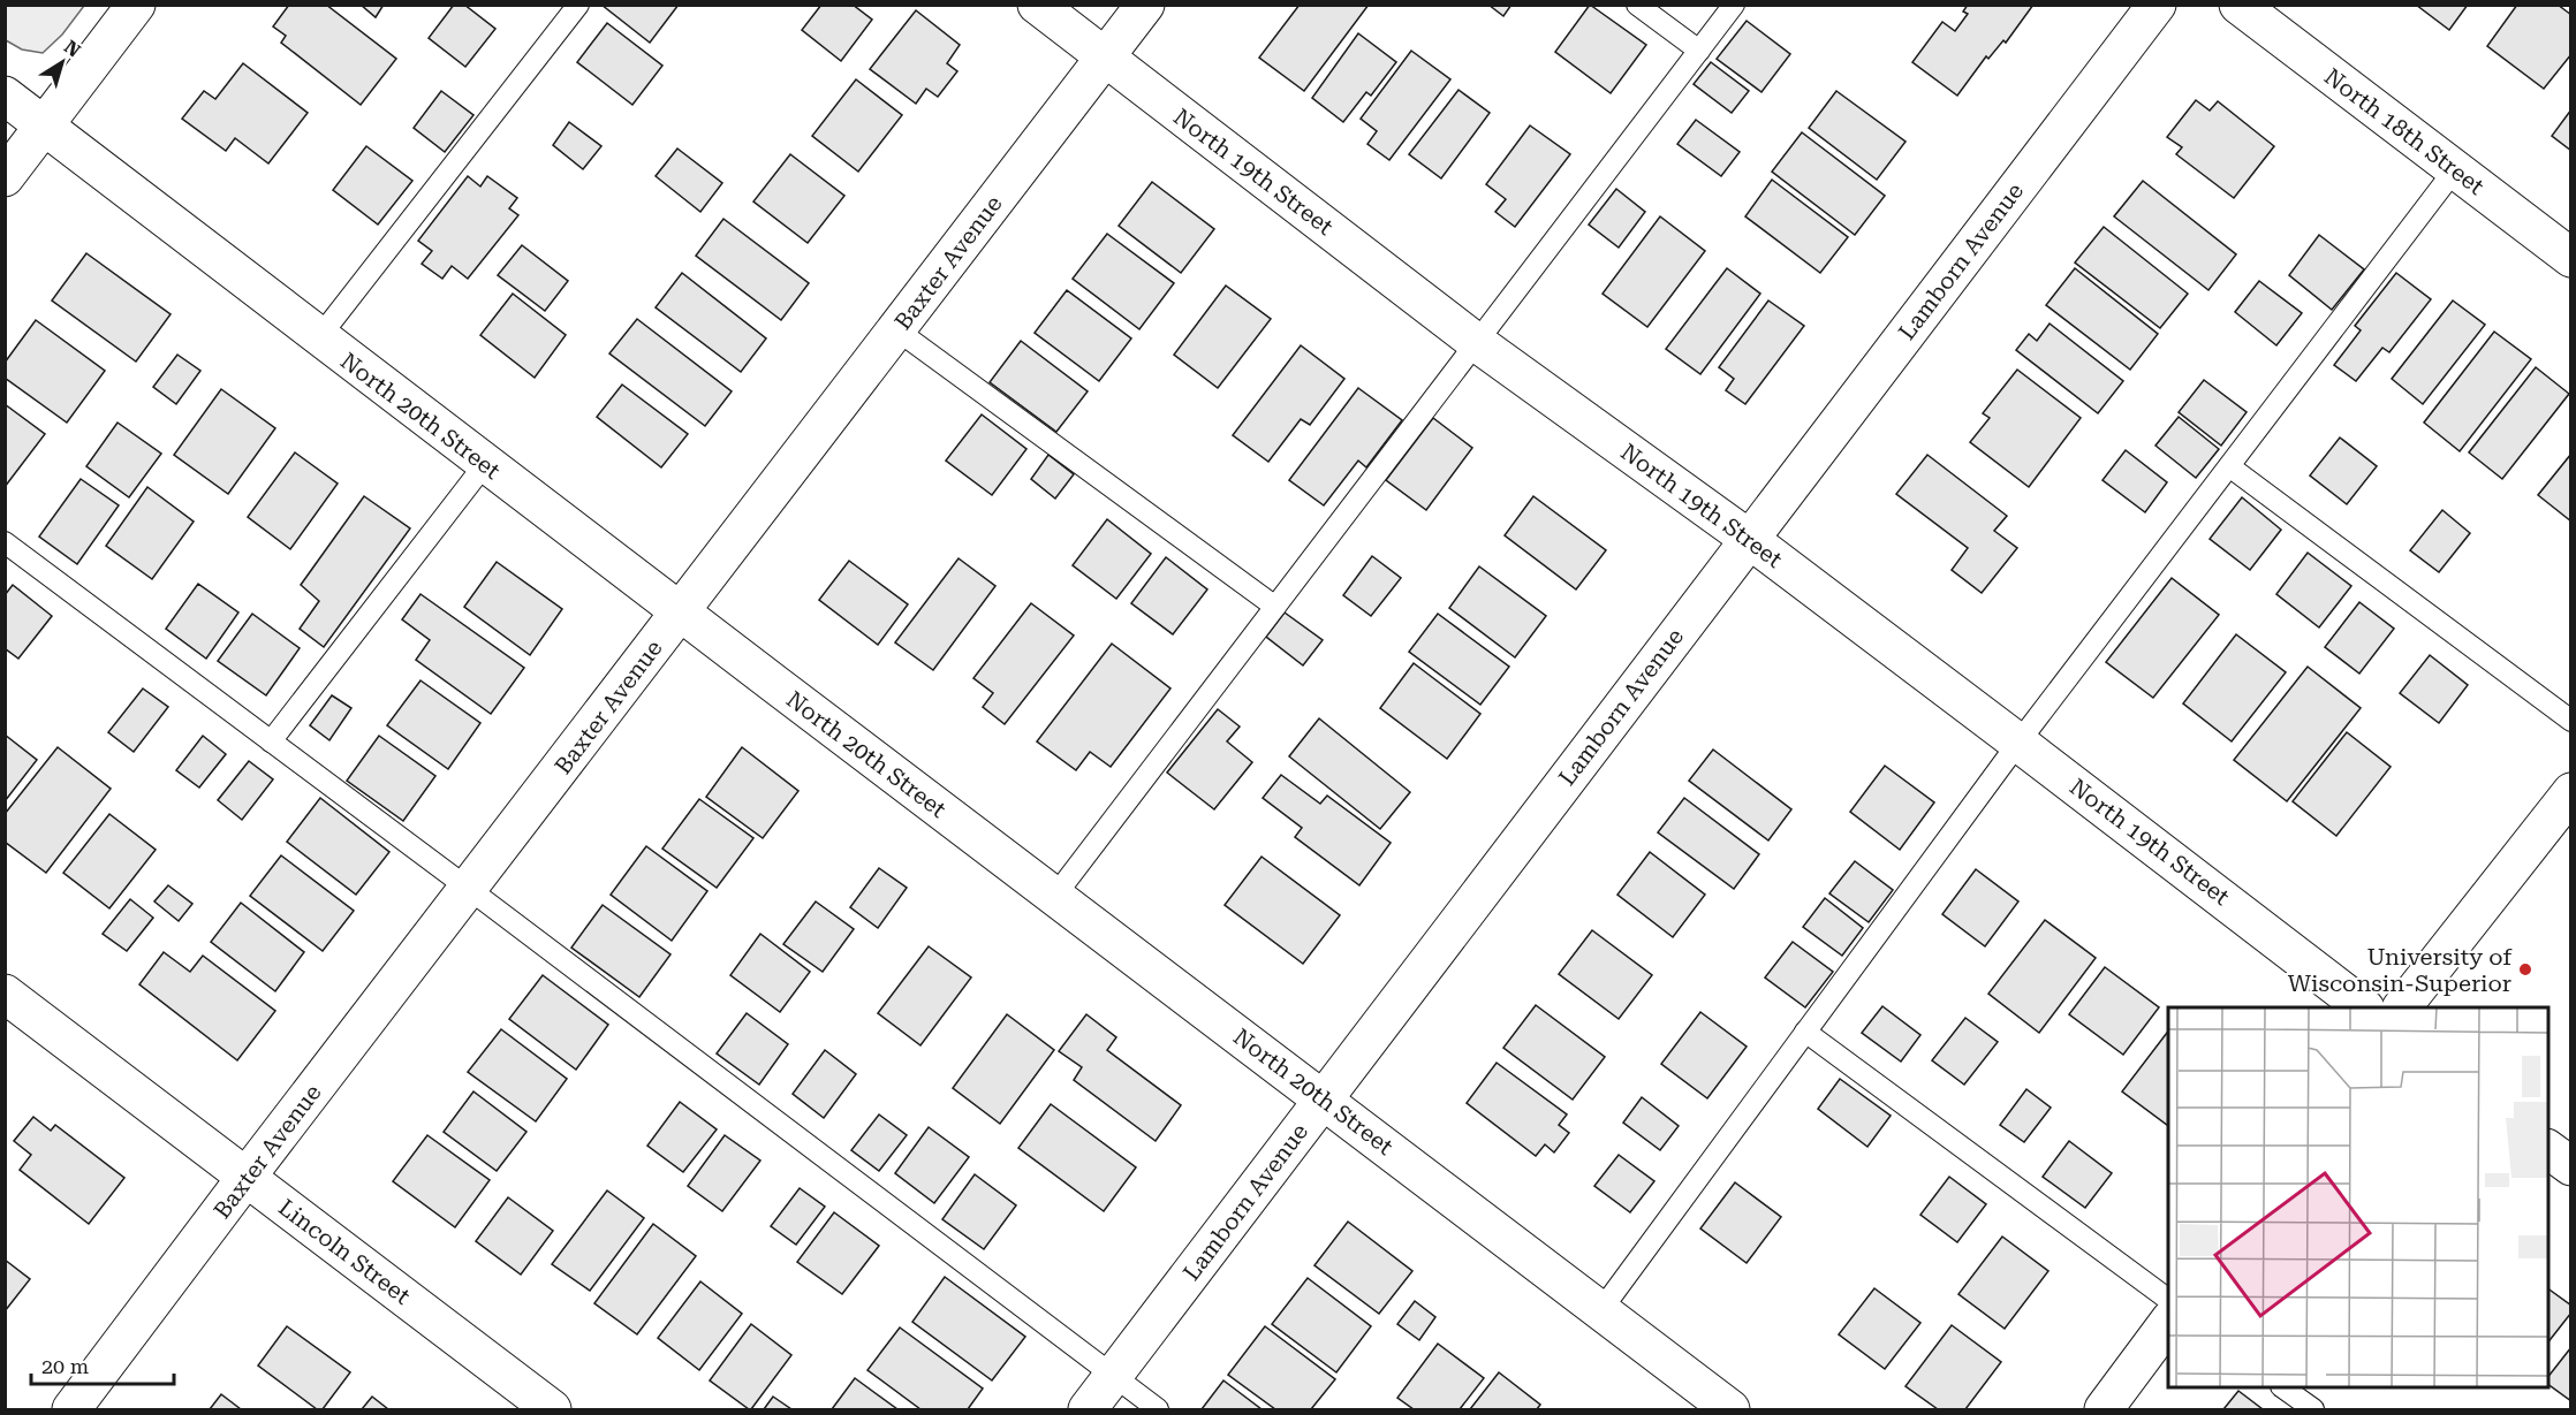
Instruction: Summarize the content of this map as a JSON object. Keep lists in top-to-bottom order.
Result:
{
  "streets": {
    "street": [
      "North 18th Street",
      "North 19th Street",
      "Lamborn Avenue",
      "Baxter Avenue",
      "North 20th Street",
      "Lincoln Street"
    ]
  },
  "crossings": [
    ["North 19th Street", "Lamborn Avenue"],
    ["North 19th Street", "Baxter Avenue"],
    ["Lamborn Avenue", "North 20th Street"],
    ["Baxter Avenue", "North 20th Street"],
    ["Baxter Avenue", "Lincoln Street"]
  ],
  "places": ["University of Wisconsin-Superior"],
  "scale_bar": "20 m",
  "north": "top right"
}
